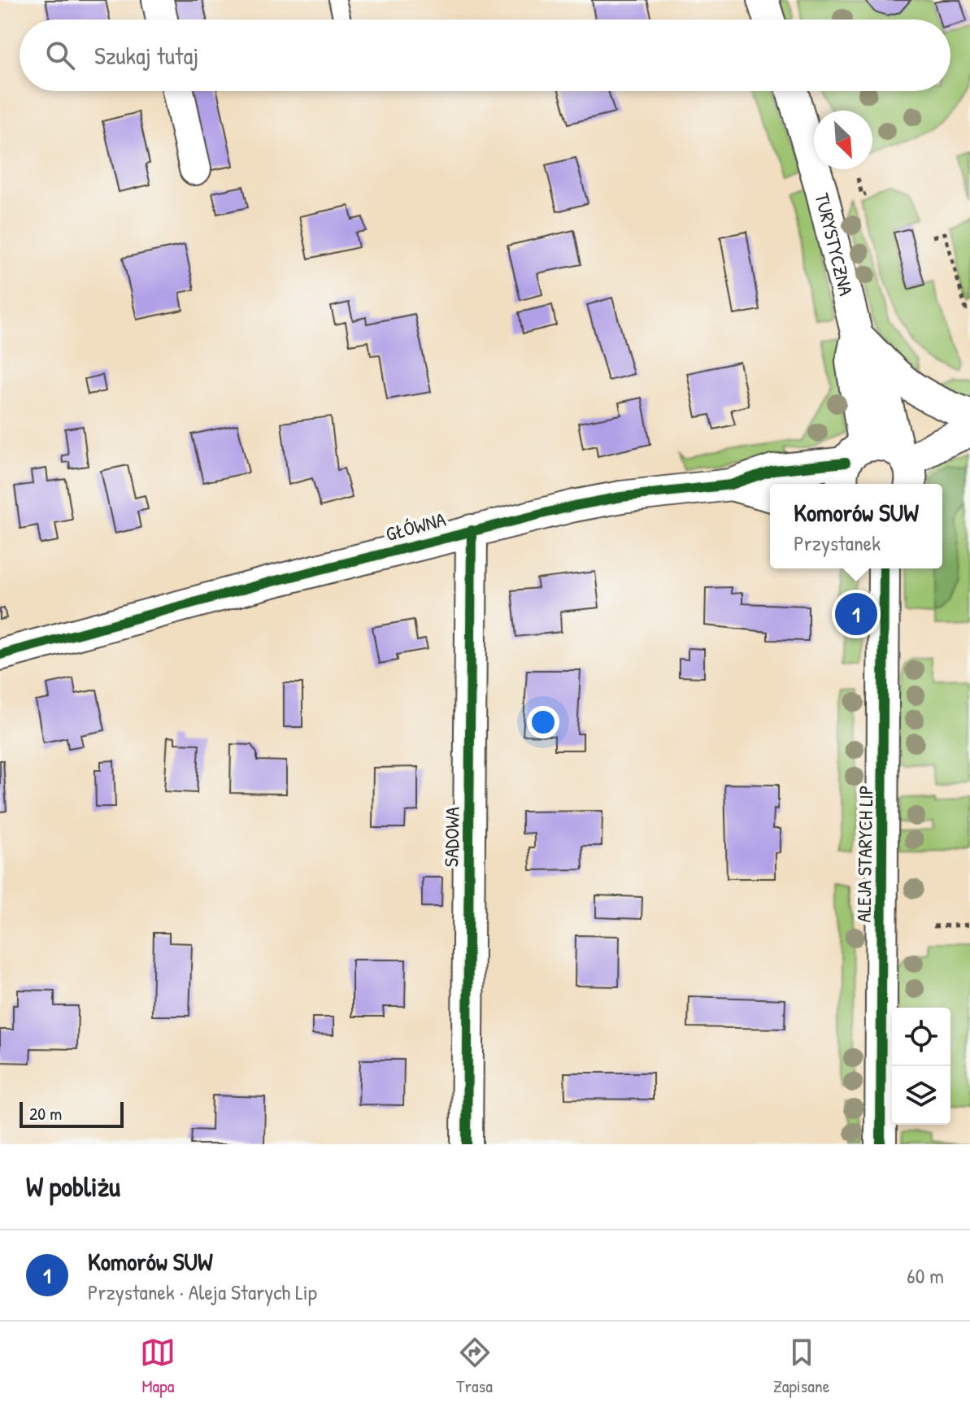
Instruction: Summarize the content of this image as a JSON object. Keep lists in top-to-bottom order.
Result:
{
  "streets": {
    "street": [
      "TURYSTYCZNA",
      "GŁÓWNA",
      "SADOWA",
      "ALEJA STARYCH LIP"
    ]
  },
  "crossings": [
    ["TURYSTYCZNA", "GŁÓWNA"],
    ["GŁÓWNA", "SADOWA"]
  ],
  "scale_bar": "20 m",
  "north": "bottom right",
  "page": {
    "search": "Szukaj tutaj",
    "popup": ["Komorów SUW", "Przystanek"],
    "pins": "1",
    "scale": "20 m",
    "heading": "W pobliżu",
    "list": [
      {
        "mark": "1",
        "name": "Komorów SUW",
        "note": "Przystanek · Aleja Starych Lip",
        "value": "60 m"
      }
    ],
    "nav": ["Mapa", "Trasa", "Zapisane"]
  }
}
